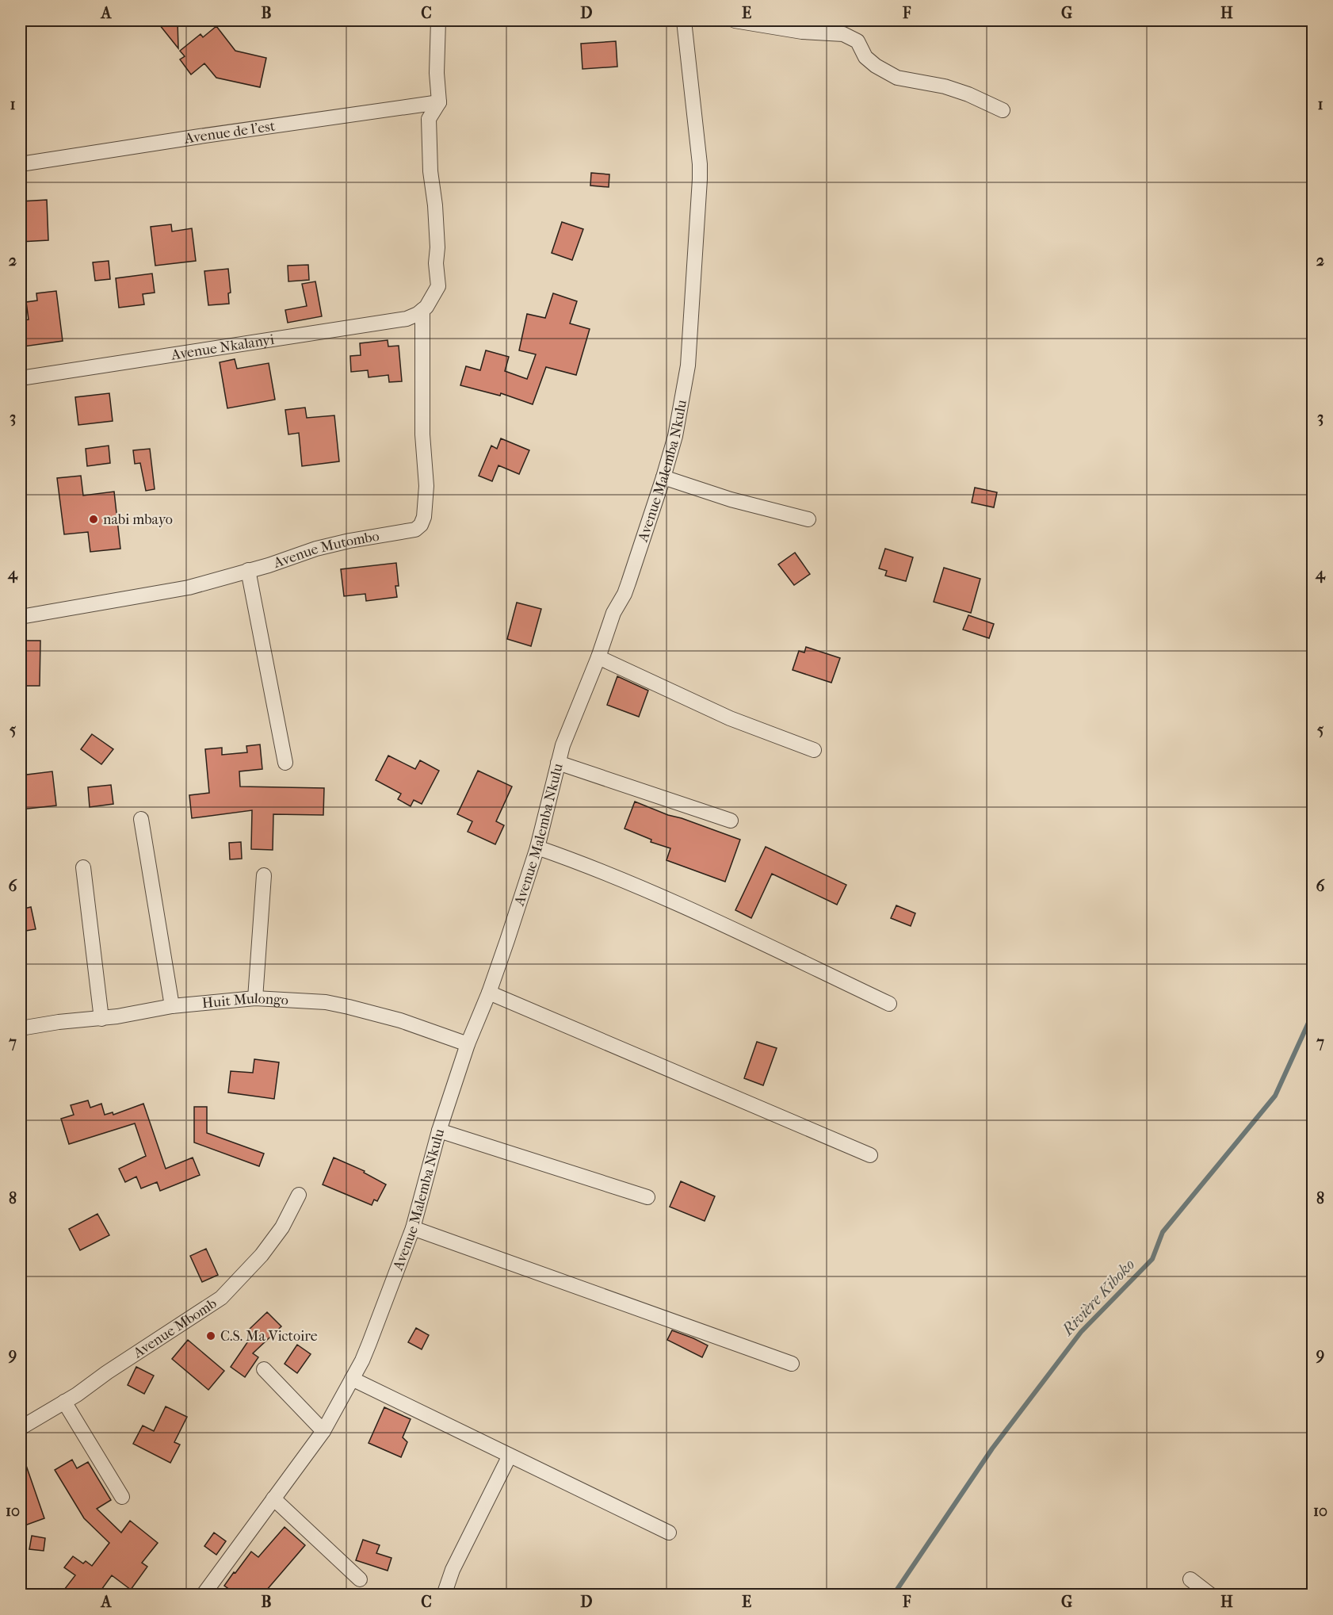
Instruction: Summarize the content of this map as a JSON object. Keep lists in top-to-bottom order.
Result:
{
  "streets": {
    "street": [
      "Avenue de l'est",
      "Avenue Nkalanyi",
      "Avenue Malemba Nkulu",
      "Avenue Mutombo",
      "Huit Mulongo",
      "Avenue Mbomb"
    ]
  },
  "crossings": [
    ["Avenue Nkalanyi", "Avenue Mutombo"],
    ["Avenue Malemba Nkulu", "Huit Mulongo"]
  ],
  "water": ["Rivière Kiboko"],
  "places": ["nabi mbayo", "C.S. Ma Victoire"],
  "grid": {
    "columns": [
      "A",
      "B",
      "C",
      "D",
      "E",
      "F",
      "G",
      "H"
    ],
    "rows": [
      "1",
      "2",
      "3",
      "4",
      "5",
      "6",
      "7",
      "8",
      "9",
      "10"
    ]
  }
}
